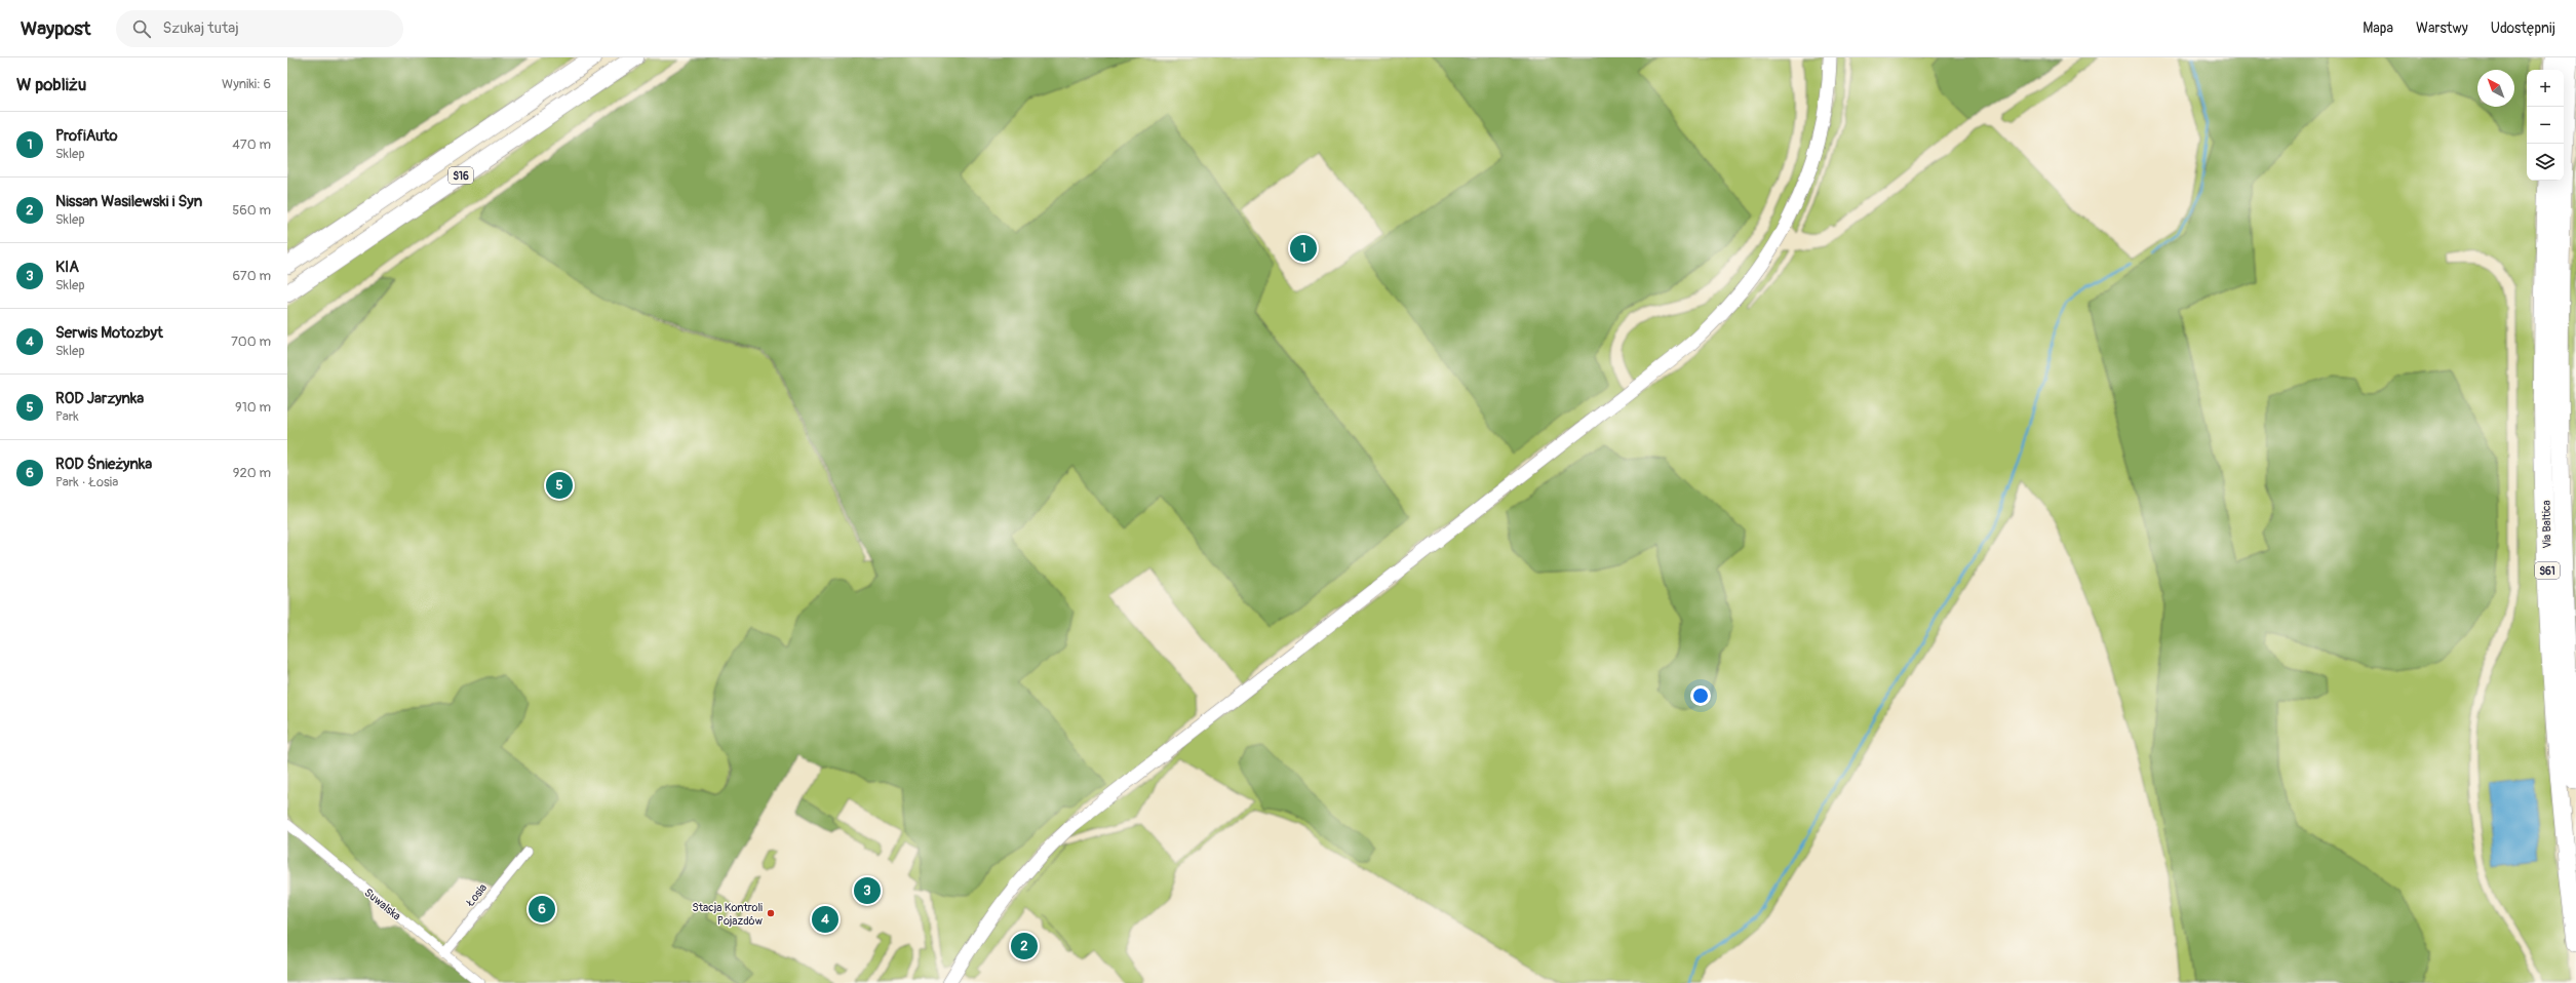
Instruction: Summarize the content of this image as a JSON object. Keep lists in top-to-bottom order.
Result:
{
  "streets": {
    "highway": ["S16", "Via Baltica", "S61"],
    "street": ["Łosia", "Suwalska"]
  },
  "crossings": [
    ["Łosia", "Suwalska"]
  ],
  "places": ["Stacja Kontroli Pojazdów"],
  "north": "top left",
  "page": {
    "header": "Waypost",
    "search": "Szukaj tutaj",
    "nav": ["Mapa", "Warstwy", "Udostępnij"],
    "heading": ["W pobliżu", "Wyniki: 6"],
    "map_buttons": ["+", "−"],
    "list": [
      {
        "mark": "1",
        "name": "ProfiAuto",
        "note": "Sklep",
        "value": "470 m"
      },
      {
        "mark": "2",
        "name": "Nissan Wasilewski i Syn",
        "note": "Sklep",
        "value": "560 m"
      },
      {
        "mark": "3",
        "name": "KIA",
        "note": "Sklep",
        "value": "670 m"
      },
      {
        "mark": "4",
        "name": "Serwis Motozbyt",
        "note": "Sklep",
        "value": "700 m"
      },
      {
        "mark": "5",
        "name": "ROD Jarzynka",
        "note": "Park",
        "value": "910 m"
      },
      {
        "mark": "6",
        "name": "ROD Śnieżynka",
        "note": "Park · Łosia",
        "value": "920 m"
      }
    ],
    "pins": [
      "1",
      "5",
      "3",
      "6",
      "4",
      "2"
    ]
  }
}
